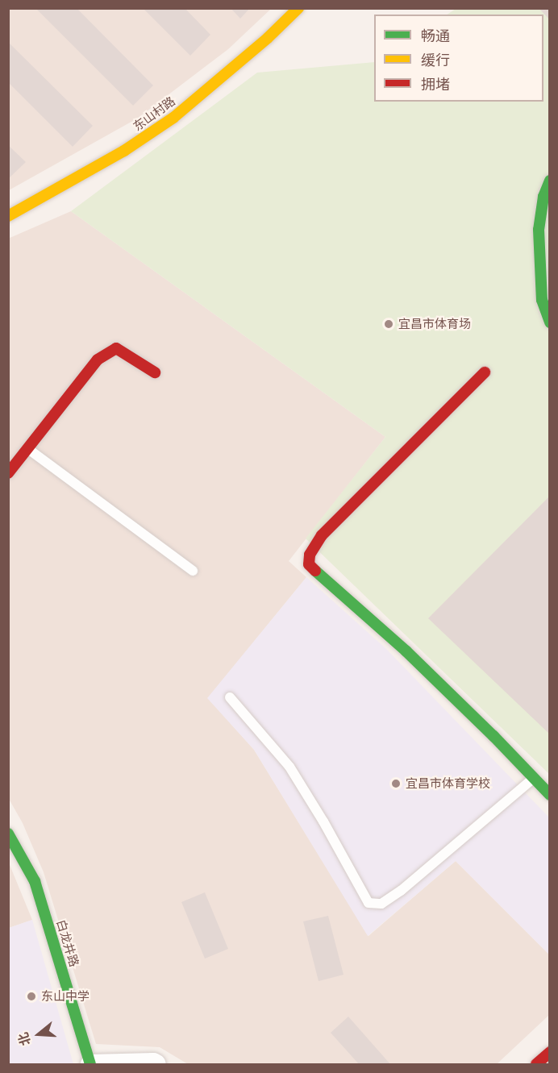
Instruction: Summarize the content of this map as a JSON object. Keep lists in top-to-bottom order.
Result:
{
  "streets": {
    "street": ["东山村路", "白龙井路"]
  },
  "places": ["宜昌市体育场", "宜昌市体育学校", "东山中学"],
  "legend": ["畅通", "缓行", "拥堵"],
  "north": "left"
}
